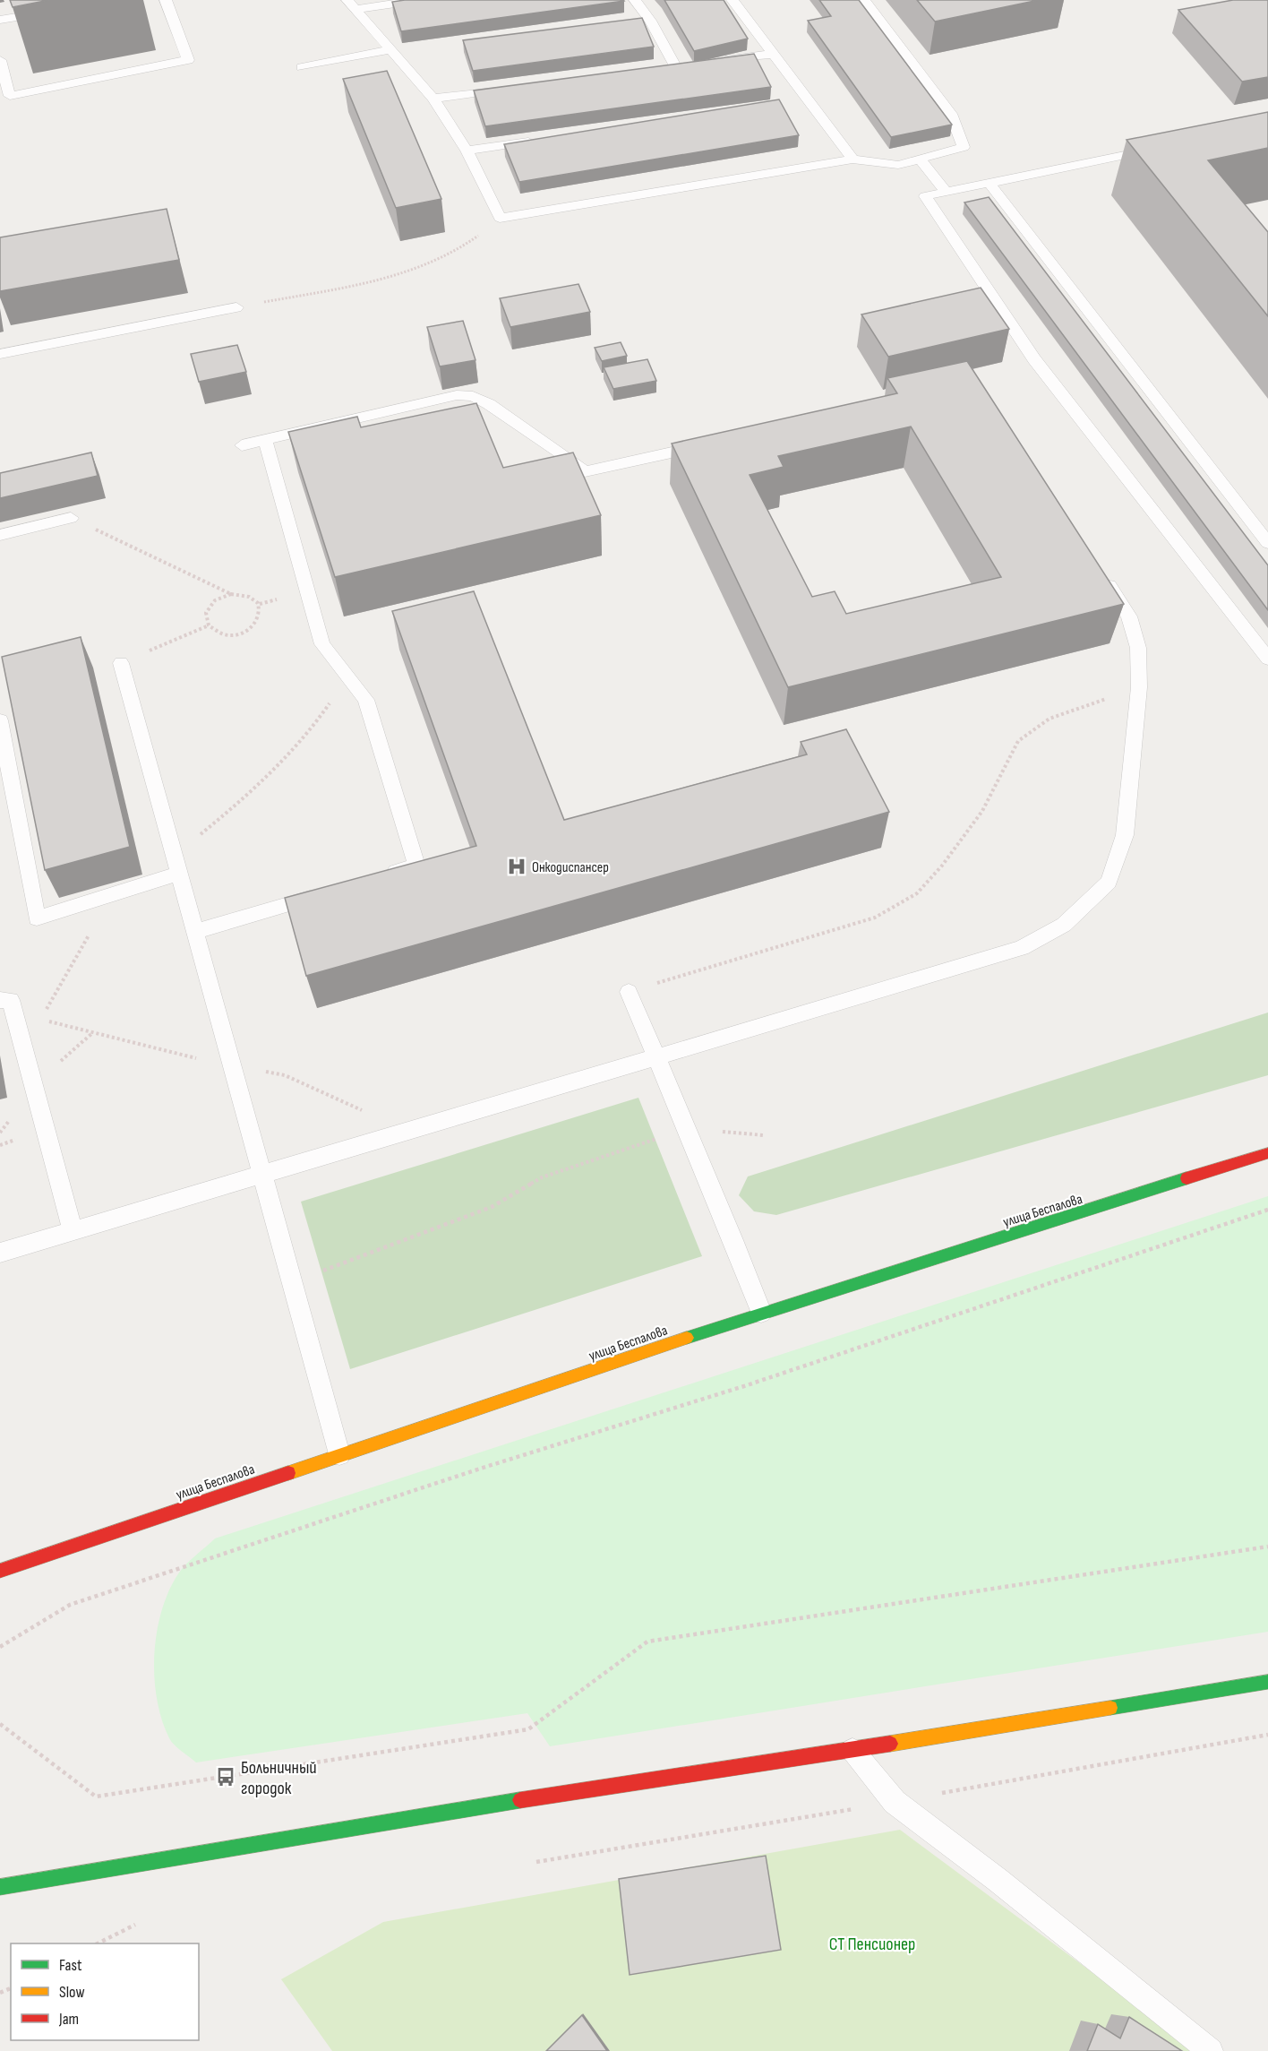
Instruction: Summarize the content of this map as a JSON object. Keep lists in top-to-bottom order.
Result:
{
  "streets": {
    "main road": ["улица Беспалова"]
  },
  "parks": ["СТ Пенсионер"],
  "places": {
    "hospital": ["Онкодиспансер"],
    "bus stop": ["Больничный городок"]
  },
  "legend": ["Fast", "Slow", "Jam"]
}
